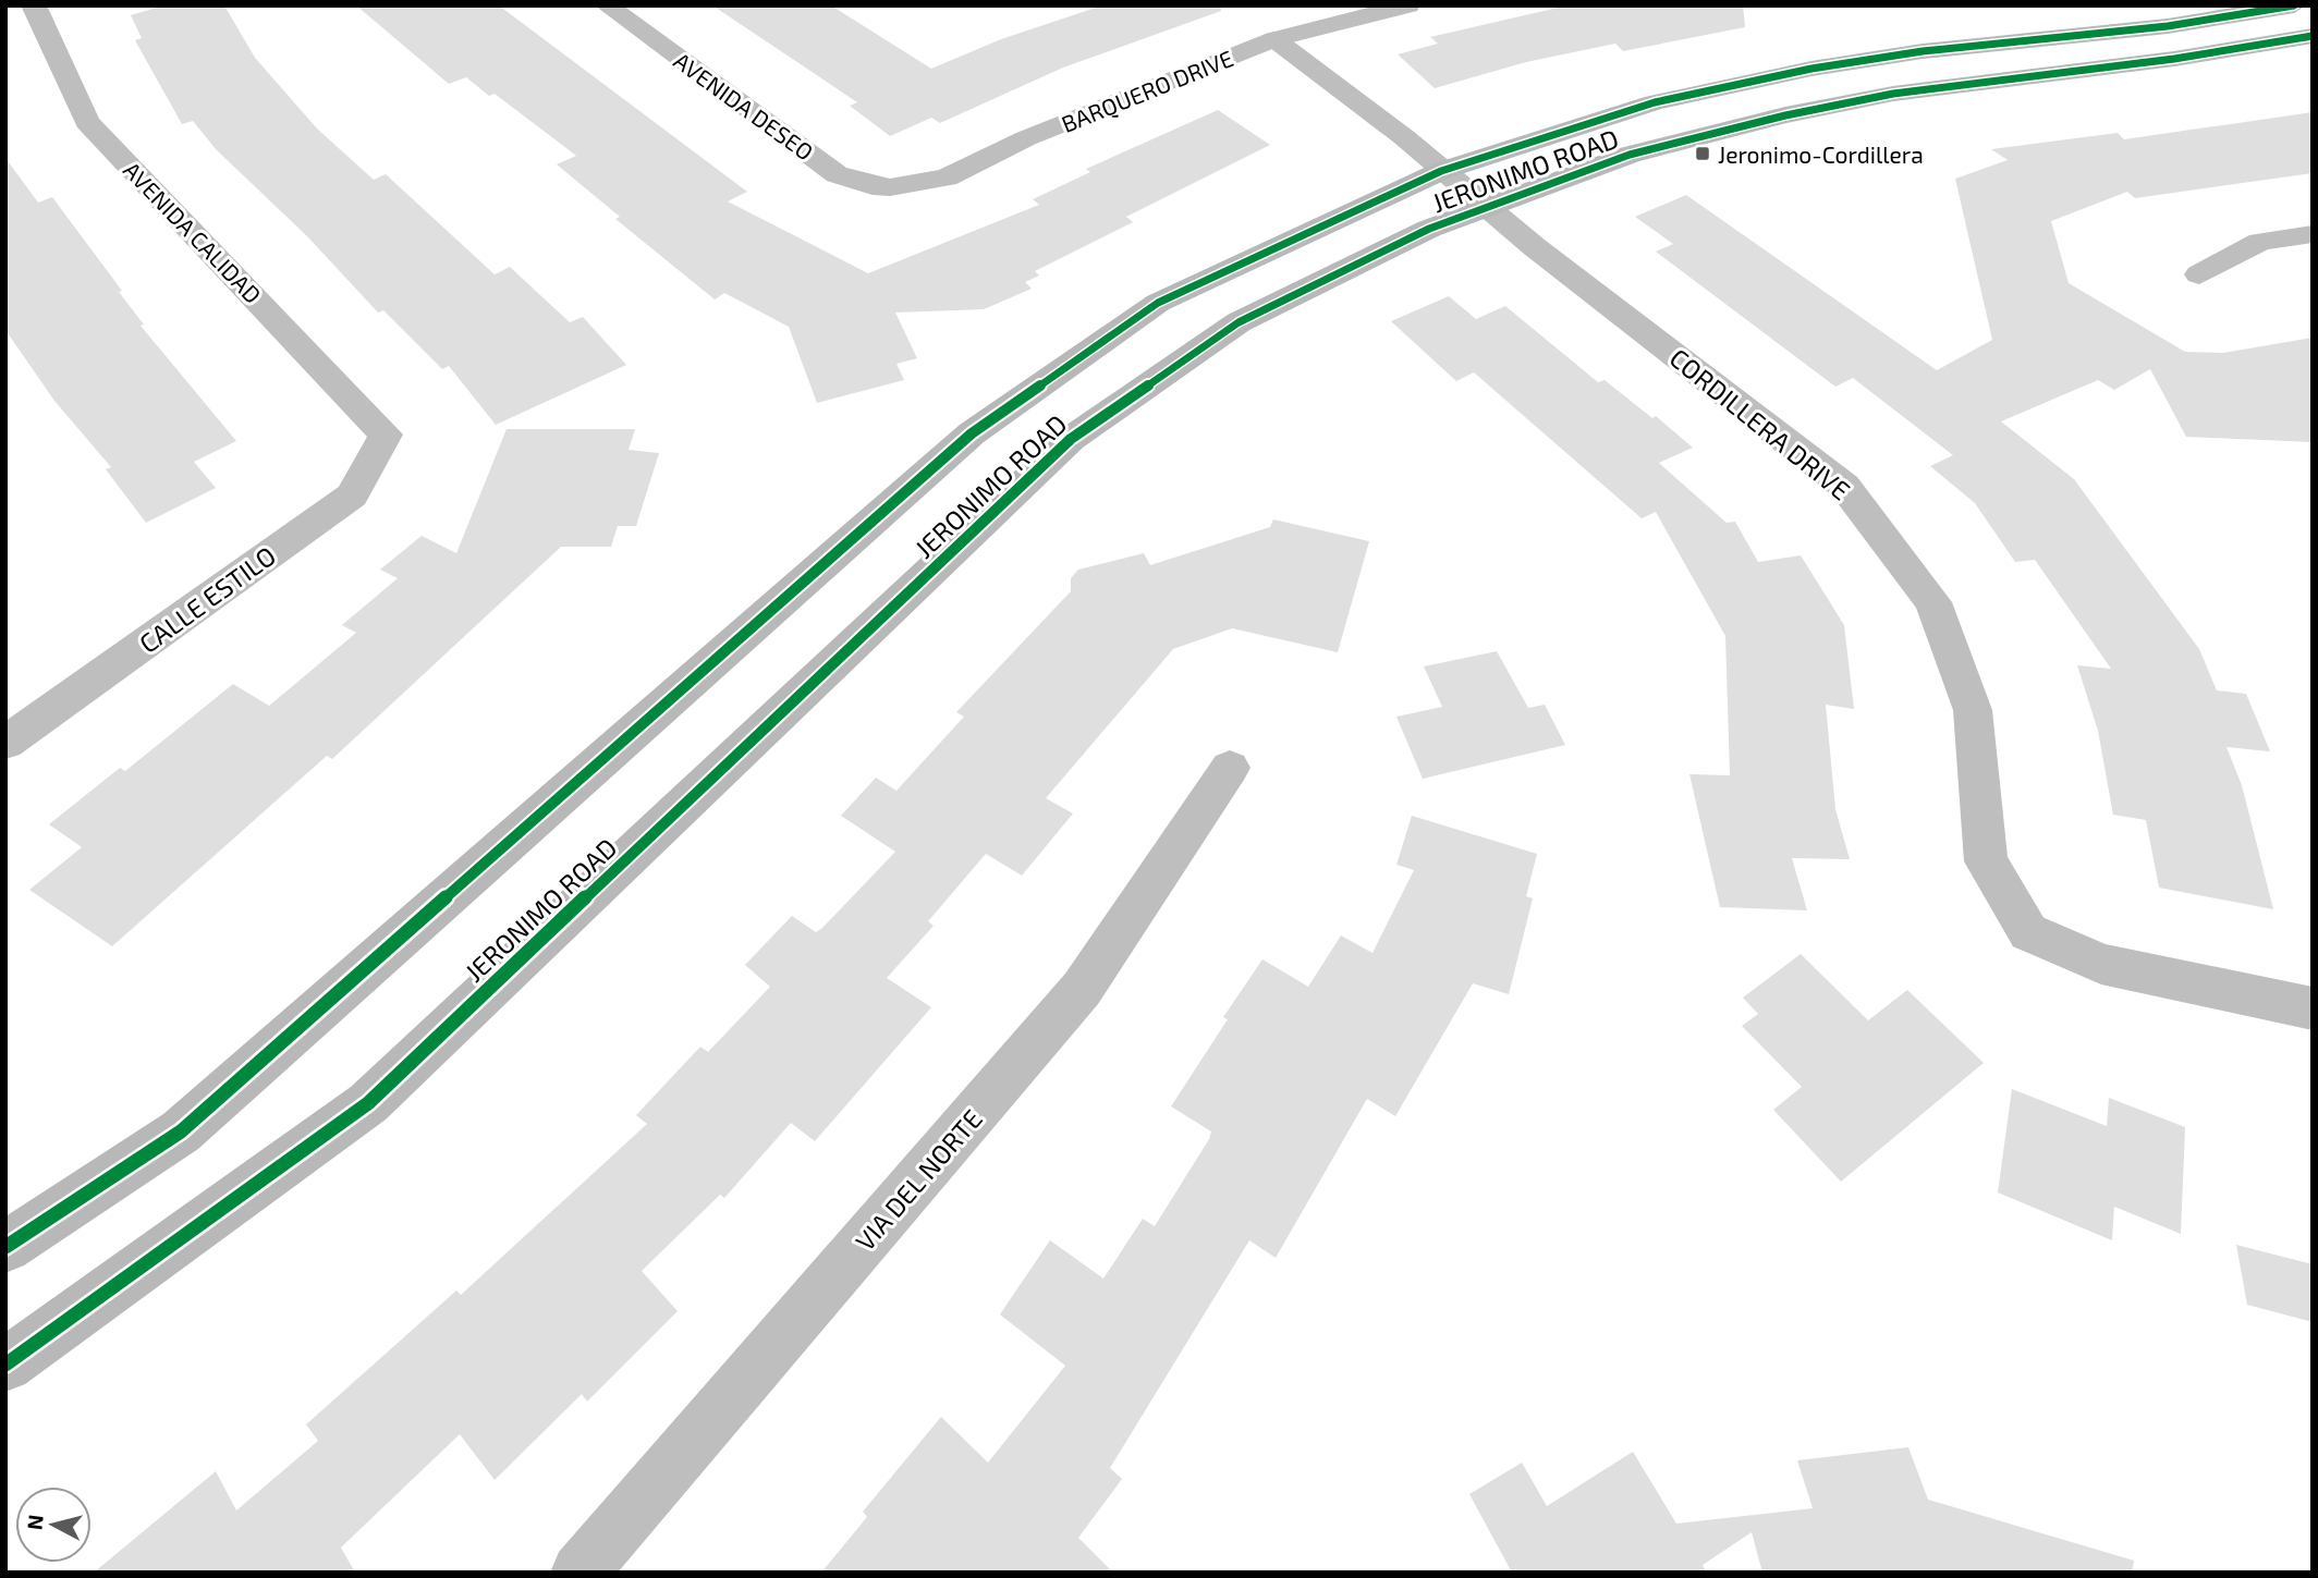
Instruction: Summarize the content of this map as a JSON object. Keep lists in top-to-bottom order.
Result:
{
  "streets": {
    "main road": ["JERONIMO ROAD"],
    "street": [
      "BARQUERO DRIVE",
      "AVENIDA DESEO",
      "AVENIDA CALIDAD",
      "CORDILLERA DRIVE",
      "CALLE ESTILO",
      "VIA DEL NORTE"
    ]
  },
  "crossings": [
    ["BARQUERO DRIVE", "AVENIDA DESEO"],
    ["BARQUERO DRIVE", "CORDILLERA DRIVE"],
    ["JERONIMO ROAD", "CORDILLERA DRIVE"],
    ["AVENIDA CALIDAD", "CALLE ESTILO"]
  ],
  "places": {
    "transit": ["Jeronimo-Cordillera"]
  },
  "north": "left"
}
